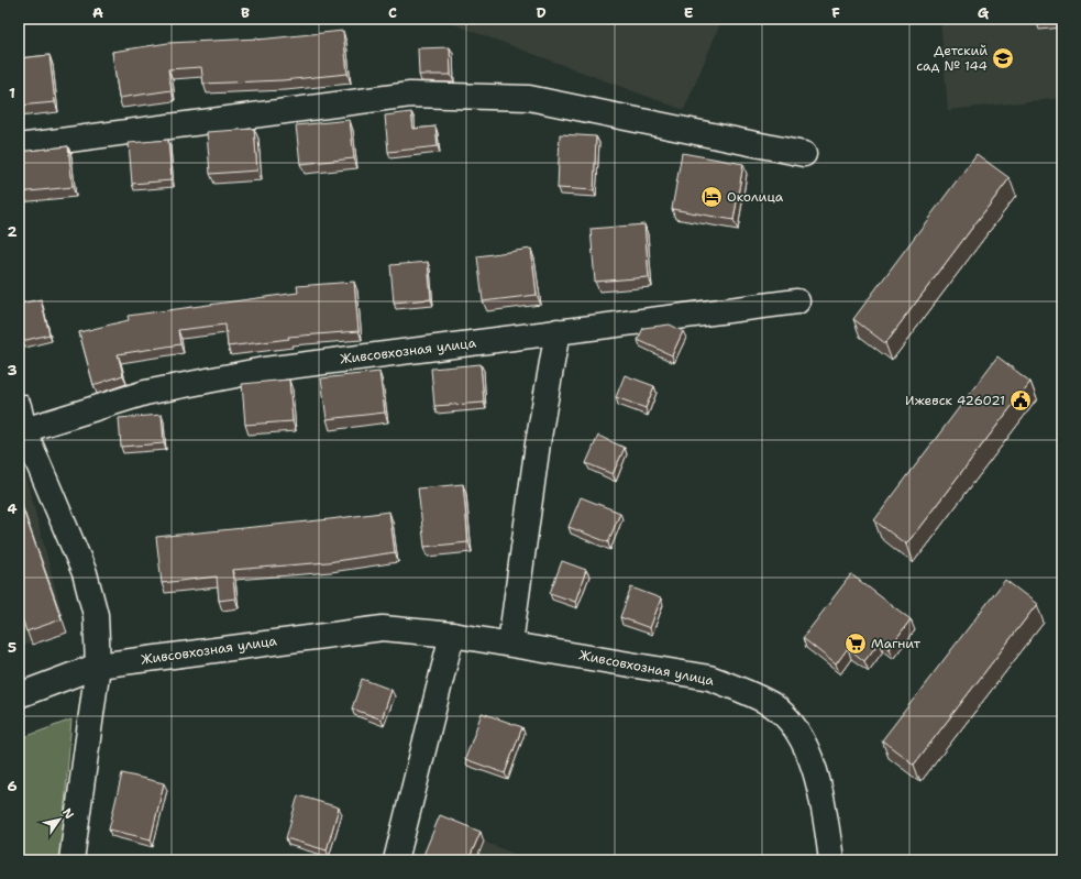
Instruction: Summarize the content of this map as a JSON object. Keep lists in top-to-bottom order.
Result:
{
  "streets": {
    "street": ["Живсовхозная улица"]
  },
  "places": {
    "school or university": ["Детский сад № 144"],
    "hotel": ["Околица"],
    "public building": ["Ижевск 426021"],
    "supermarket": ["Магнит"]
  },
  "north": "top right",
  "grid": {
    "columns": [
      "A",
      "B",
      "C",
      "D",
      "E",
      "F",
      "G"
    ],
    "rows": [
      "1",
      "2",
      "3",
      "4",
      "5",
      "6"
    ]
  }
}
